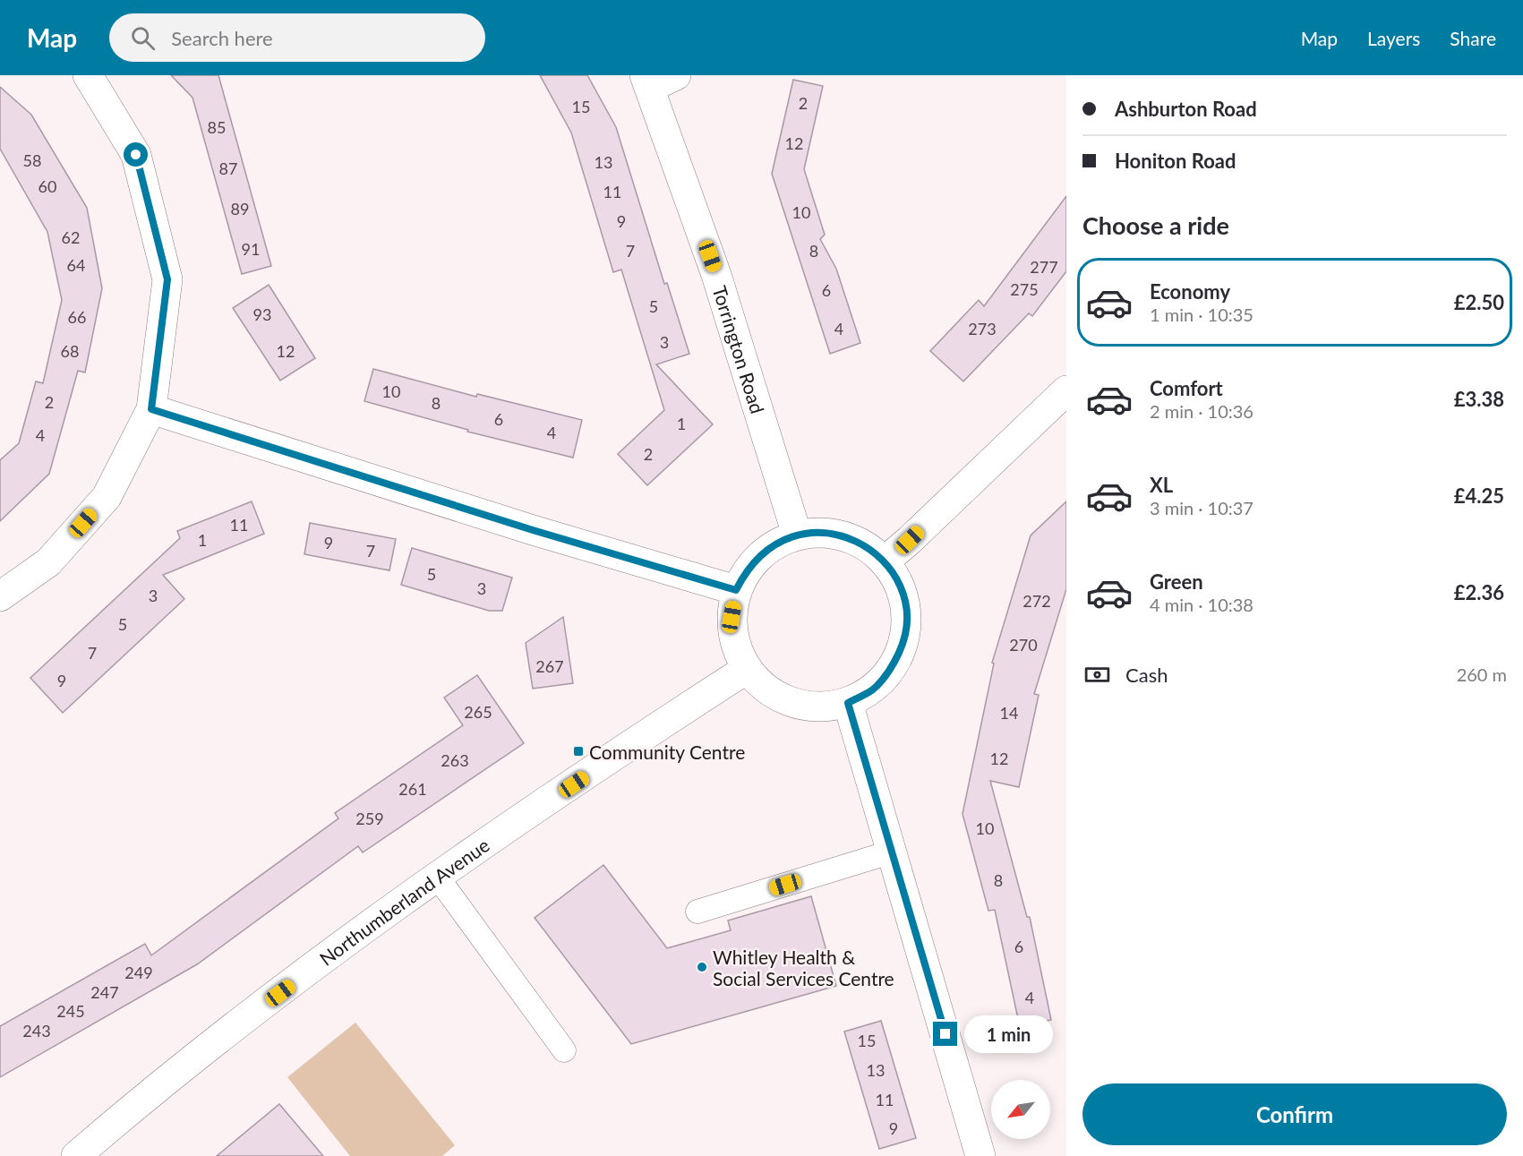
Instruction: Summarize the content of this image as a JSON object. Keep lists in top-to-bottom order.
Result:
{
  "streets": {
    "street": ["Torrington Road", "Northumberland Avenue"]
  },
  "crossings": [
    ["Torrington Road", "Northumberland Avenue"]
  ],
  "places": {
    "transit": ["Community Centre"],
    "other": ["Whitley Health & Social Services Centre"]
  },
  "house_numbers": [
    "2",
    "15",
    "85",
    "12",
    "58",
    "13",
    "87",
    "60",
    "11",
    "89",
    "10",
    "9",
    "62",
    "91",
    "7",
    "8",
    "64",
    "277",
    "275",
    "6",
    "5",
    "93",
    "66",
    "4",
    "273",
    "3",
    "68",
    "12",
    "10",
    "2",
    "8",
    "6",
    "1",
    "4",
    "4",
    "2",
    "11",
    "1",
    "9",
    "7",
    "5",
    "3",
    "3",
    "272",
    "5",
    "270",
    "7",
    "267",
    "9",
    "265",
    "14",
    "12",
    "263",
    "261",
    "259",
    "10",
    "8",
    "6",
    "249",
    "247",
    "4",
    "245",
    "243",
    "15",
    "13",
    "11",
    "9"
  ],
  "north": "bottom left",
  "page": {
    "header": "Map",
    "search": "Search here",
    "nav": ["Map", "Layers", "Share"],
    "banner": ["Ashburton Road", "Honiton Road"],
    "heading": "Choose a ride",
    "list": [
      {
        "name": "Economy",
        "note": "1 min · 10:35",
        "value": "£2.50"
      },
      {
        "name": "Comfort",
        "note": "2 min · 10:36",
        "value": "£3.38"
      },
      {
        "name": "XL",
        "note": "3 min · 10:37",
        "value": "£4.25"
      },
      {
        "name": "Green",
        "note": "4 min · 10:38",
        "value": "£2.36"
      }
    ],
    "pay": ["Cash", "260 m"],
    "bubble": "1 min",
    "buttons": "Confirm"
  }
}
